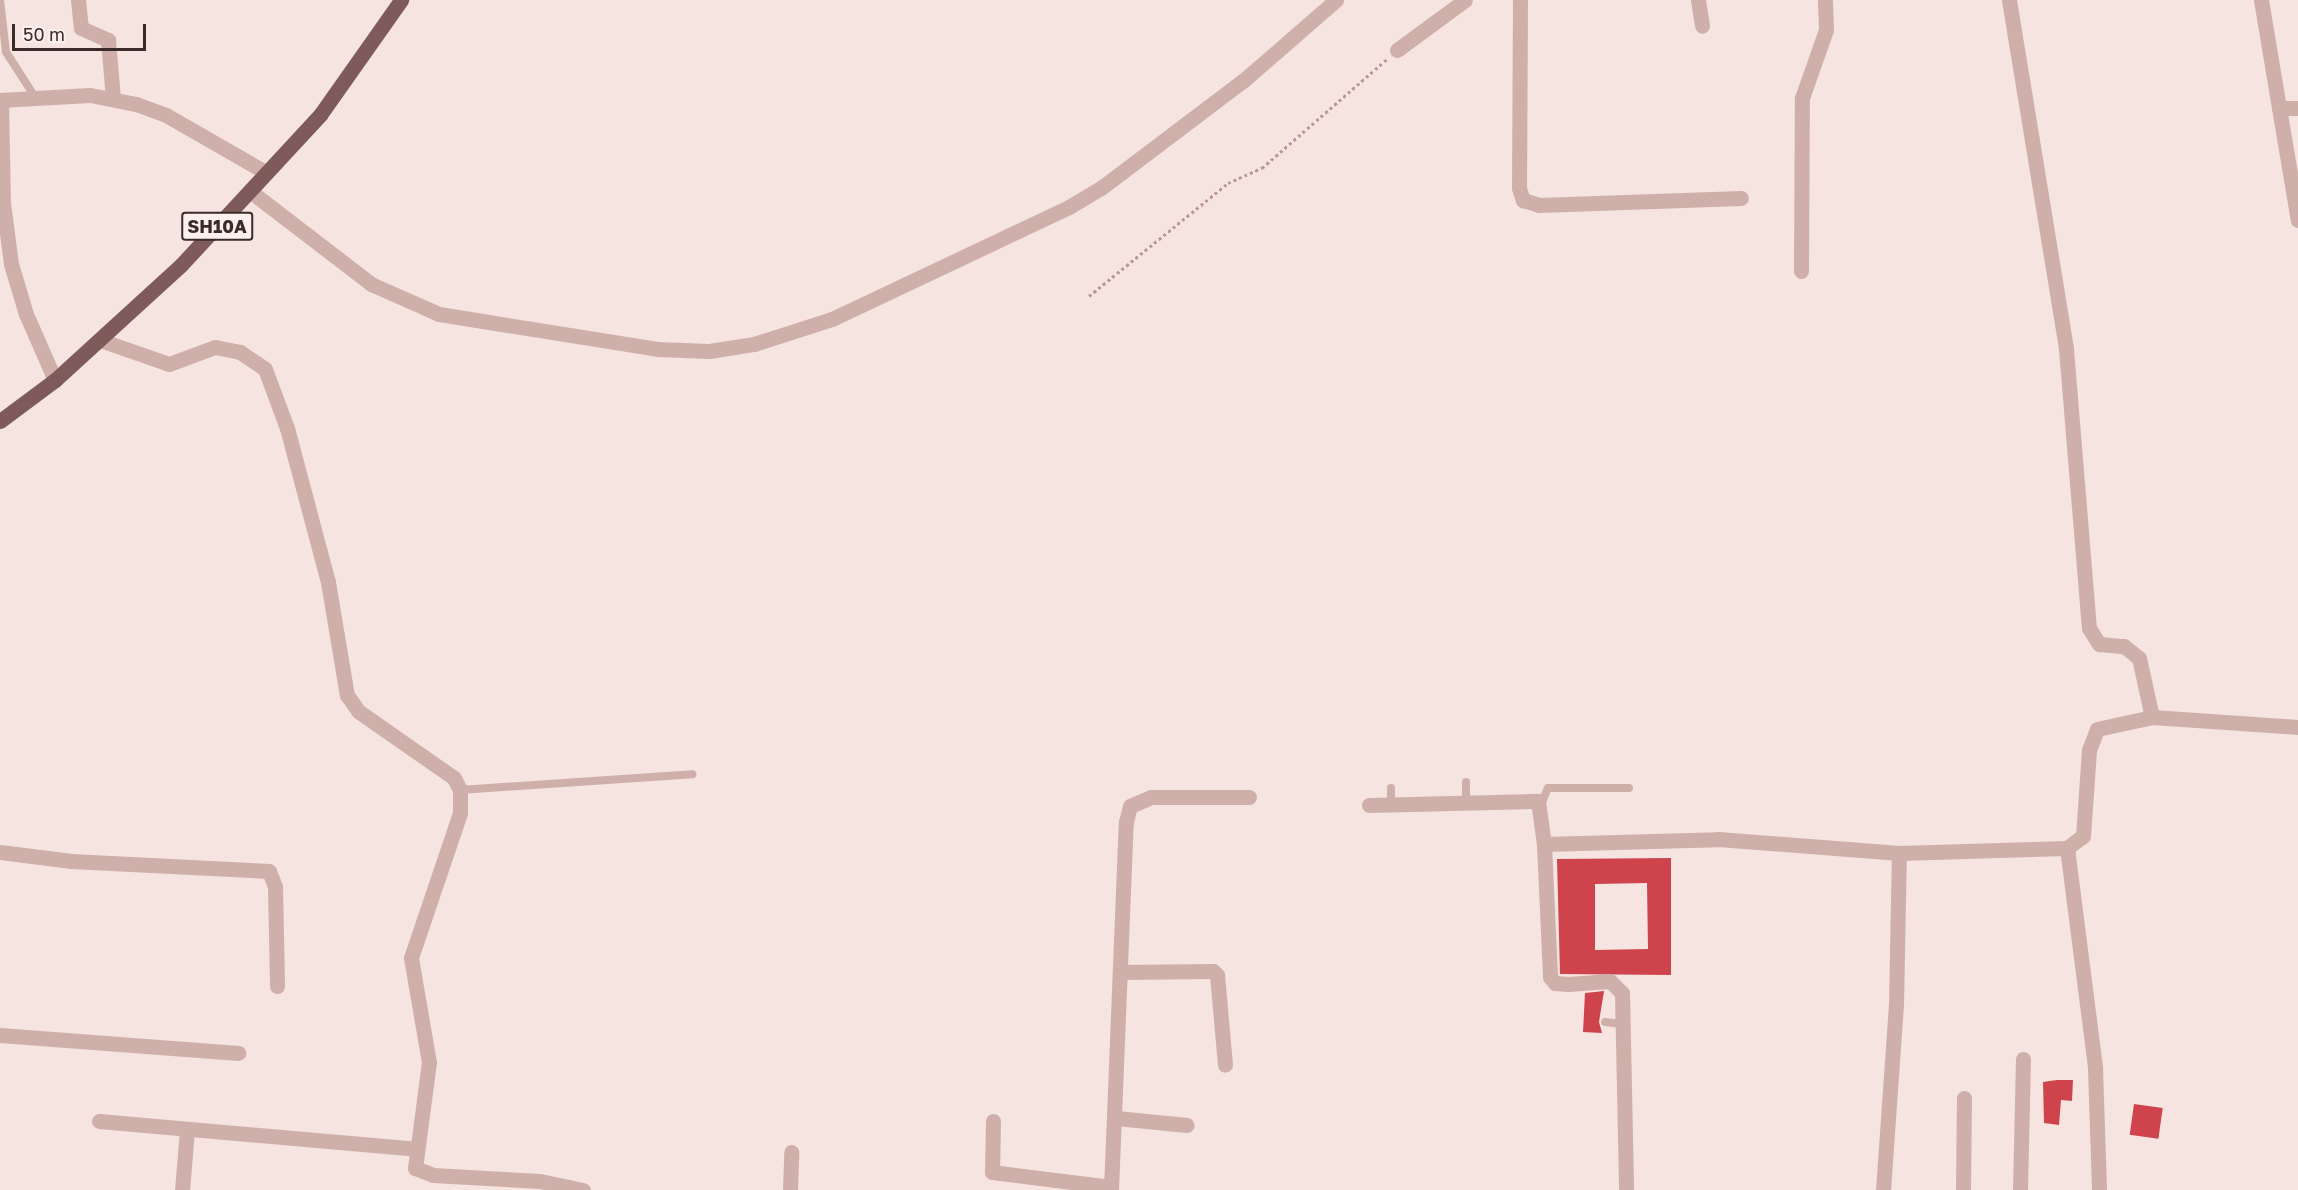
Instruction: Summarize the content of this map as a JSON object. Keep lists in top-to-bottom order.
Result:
{
  "streets": {
    "main road": ["SH10A"]
  },
  "scale_bar": "50 m"
}
